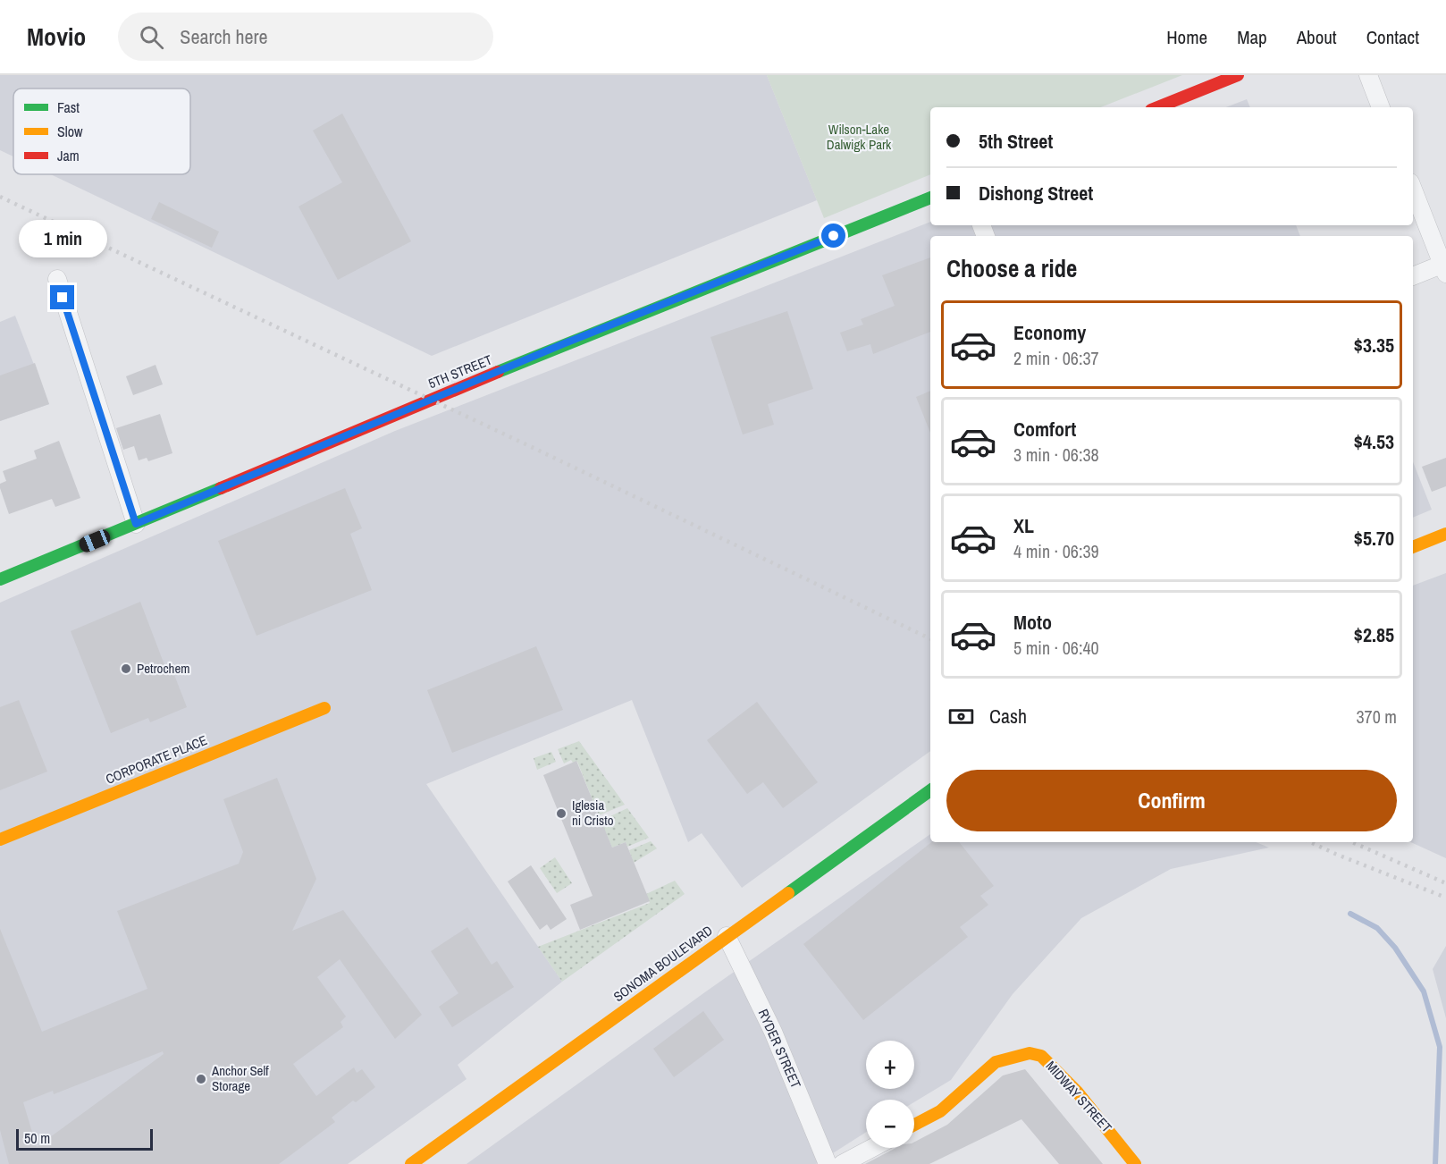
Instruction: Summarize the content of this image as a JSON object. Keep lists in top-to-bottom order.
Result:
{
  "streets": {
    "street": [
      "5TH STREET",
      "CORPORATE PLACE",
      "SONOMA BOULEVARD",
      "RYDER STREET",
      "MIDWAY STREET"
    ]
  },
  "crossings": [
    ["SONOMA BOULEVARD", "RYDER STREET"]
  ],
  "parks": ["Wilson-Lake Dalwigk Park"],
  "places": ["Petrochem", "Iglesia ni Cristo", "Anchor Self Storage"],
  "legend": ["Fast", "Slow", "Jam"],
  "scale_bar": "50 m",
  "page": {
    "header": "Movio",
    "search": "Search here",
    "nav": [
      "Home",
      "Map",
      "About",
      "Contact"
    ],
    "banner": ["5th Street", "Dishong Street"],
    "bubble": "1 min",
    "heading": "Choose a ride",
    "list": [
      {
        "name": "Economy",
        "note": "2 min · 06:37",
        "value": "$3.35"
      },
      {
        "name": "Comfort",
        "note": "3 min · 06:38",
        "value": "$4.53"
      },
      {
        "name": "XL",
        "note": "4 min · 06:39",
        "value": "$5.70"
      },
      {
        "name": "Moto",
        "note": "5 min · 06:40",
        "value": "$2.85"
      }
    ],
    "pay": ["Cash", "370 m"],
    "buttons": "Confirm",
    "map_buttons": ["+", "−"],
    "scale": "50 m"
  }
}
